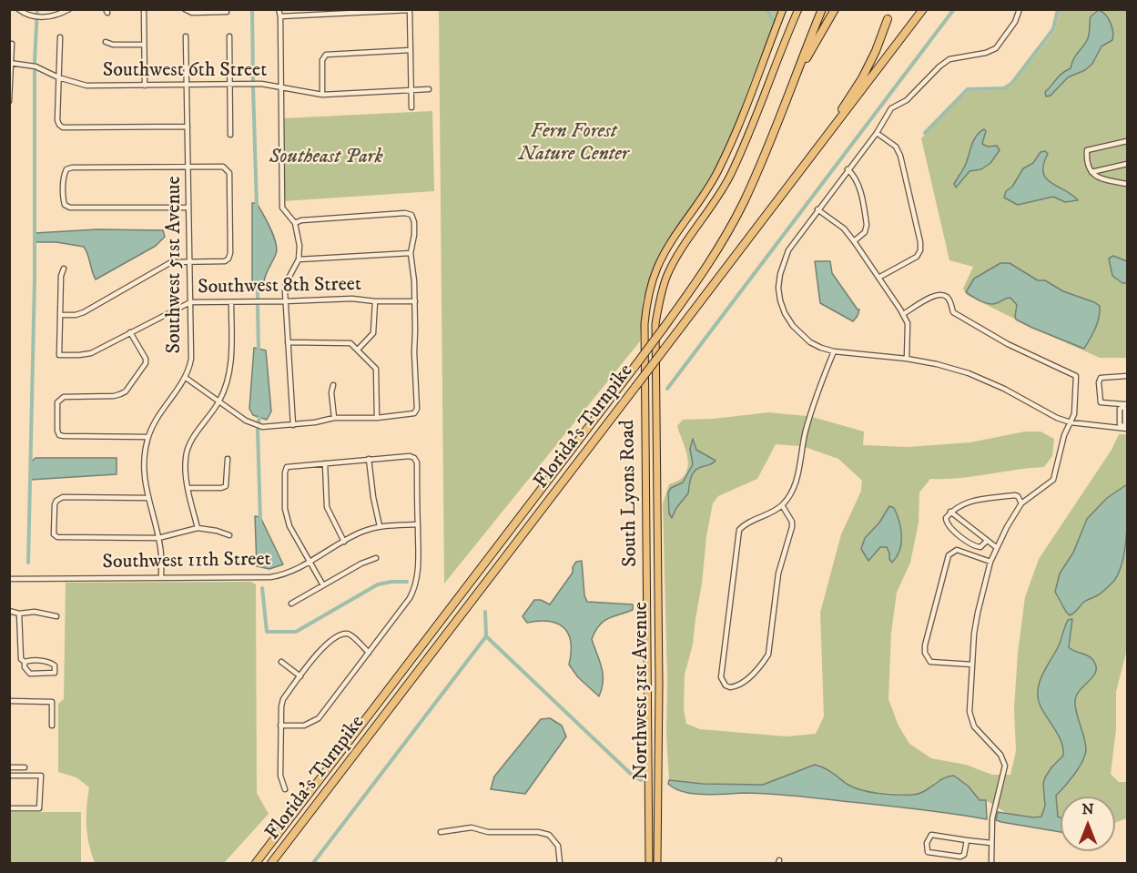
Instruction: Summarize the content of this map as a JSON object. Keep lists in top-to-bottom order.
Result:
{
  "streets": {
    "highway": ["Florida's Turnpike"],
    "main road": ["South Lyons Road", "Northwest 31st Avenue"],
    "street": [
      "Southwest 6th Street",
      "Southwest 51st Avenue",
      "Southwest 8th Street",
      "Southwest 11th Street"
    ]
  },
  "crossings": [
    ["Southwest 6th Street", "Southwest 51st Avenue"],
    ["Southwest 51st Avenue", "Southwest 8th Street"],
    ["Southwest 51st Avenue", "Southwest 11th Street"],
    ["South Lyons Road", "Northwest 31st Avenue"]
  ],
  "parks": ["Fern Forest Nature Center", "Southeast Park"],
  "north": "top"
}
